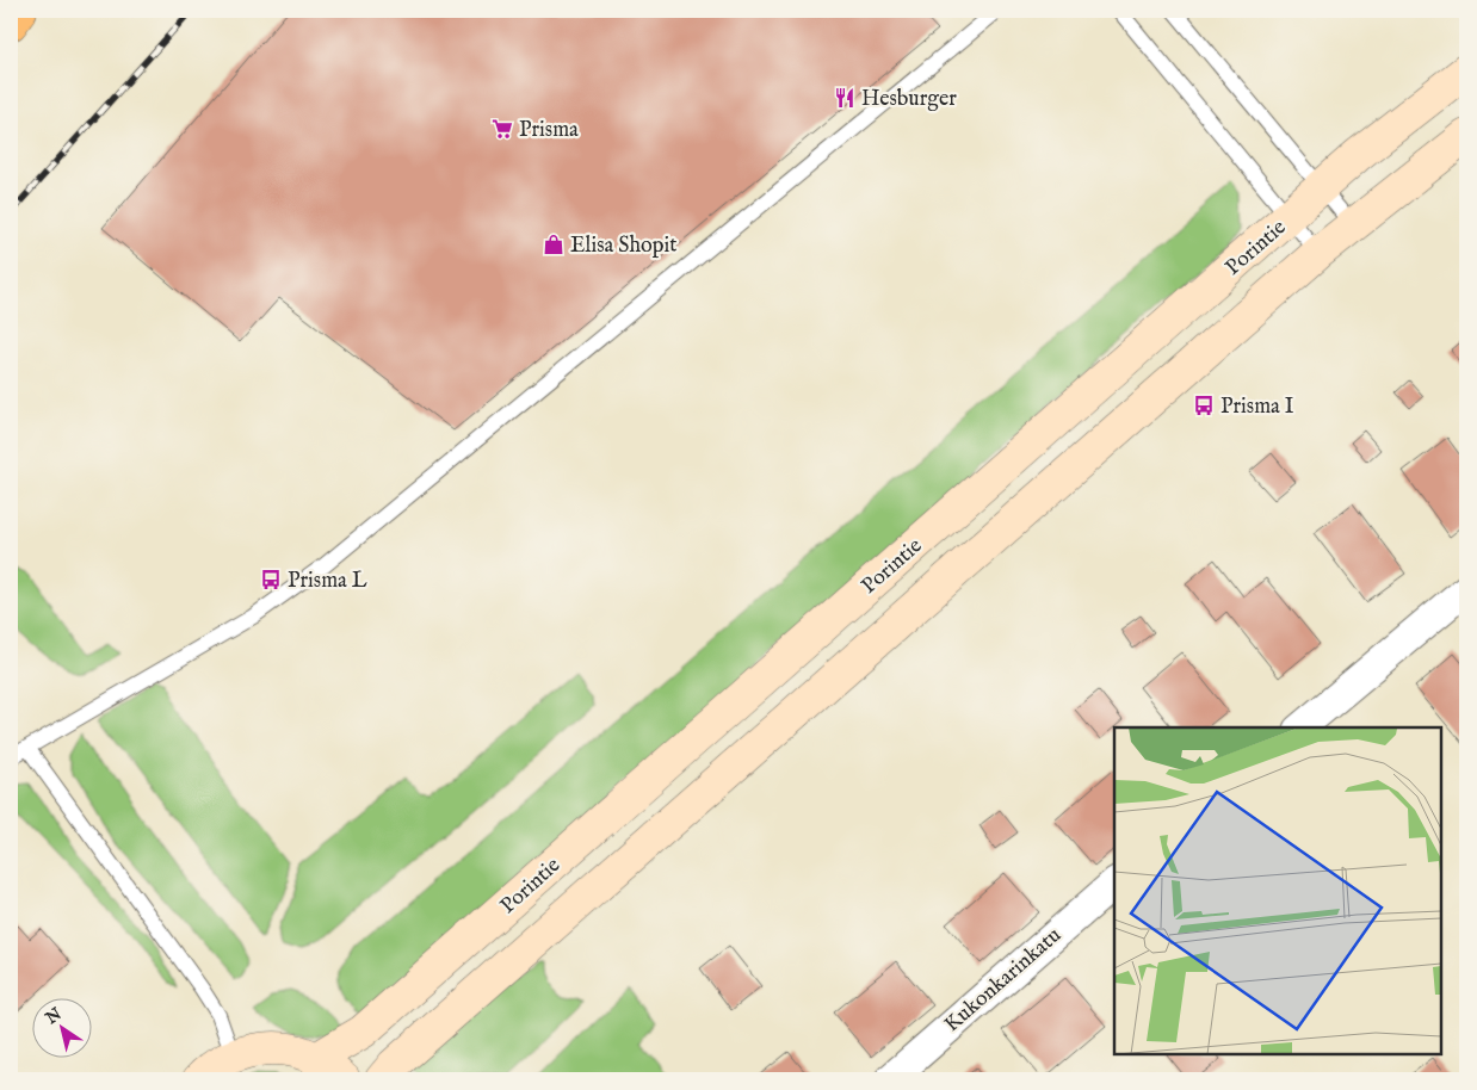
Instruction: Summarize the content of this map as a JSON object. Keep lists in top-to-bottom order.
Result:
{
  "streets": {
    "main road": ["Porintie"],
    "street": ["Kukonkarinkatu"]
  },
  "places": {
    "restaurant": ["Hesburger"],
    "supermarket": ["Prisma"],
    "shop": ["Elisa Shopit"],
    "bus stop": ["Prisma I", "Prisma L"]
  },
  "north": "top left"
}
